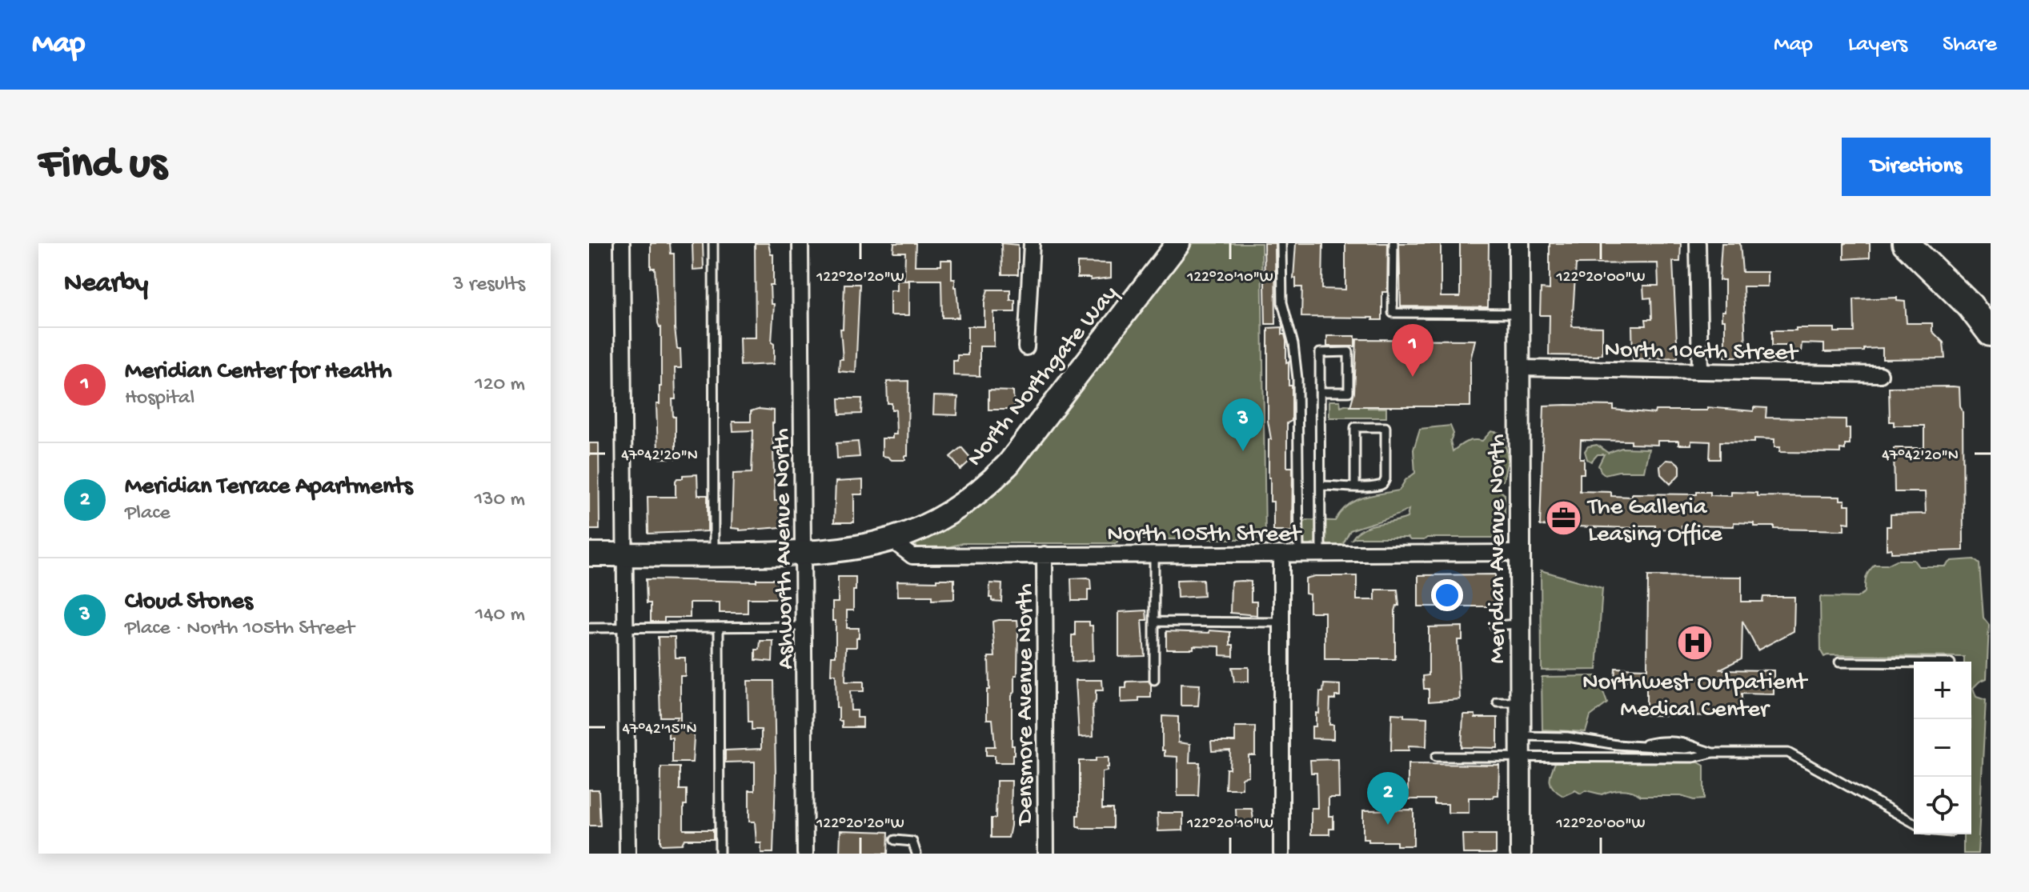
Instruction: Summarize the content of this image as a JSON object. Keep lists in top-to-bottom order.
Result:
{
  "streets": {
    "main road": ["North Northgate Way"],
    "street": [
      "North 106th Street",
      "North 105th Street",
      "Ashworth Avenue North",
      "Meridian Avenue North",
      "Densmore Avenue North"
    ]
  },
  "crossings": [
    ["North 106th Street", "Meridian Avenue North"],
    ["North Northgate Way", "North 105th Street"],
    ["North Northgate Way", "Ashworth Avenue North"],
    ["North 105th Street", "Meridian Avenue North"],
    ["North 105th Street", "Densmore Avenue North"]
  ],
  "places": {
    "office": ["The Galleria Leasing Office"],
    "hospital": ["Northwest Outpatient Medical Center"]
  },
  "page": {
    "header": "Map",
    "nav": ["Map", "Layers", "Share"],
    "buttons": "Directions",
    "title": "Find us",
    "heading": ["Nearby", "3 results"],
    "pins": ["1", "3", "2"],
    "list": [
      {
        "mark": "1",
        "name": "Meridian Center for Health",
        "note": "Hospital",
        "value": "120 m"
      },
      {
        "mark": "2",
        "name": "Meridian Terrace Apartments",
        "note": "Place",
        "value": "130 m"
      },
      {
        "mark": "3",
        "name": "Cloud Stones",
        "note": "Place · North 105th Street",
        "value": "140 m"
      }
    ],
    "map_buttons": ["+", "−"]
  },
  "coordinates": [
    "122°20'20\"W",
    "122°20'10\"W",
    "122°20'00\"W",
    "47°42'20\"N",
    "47°42'15\"N"
  ]
}
